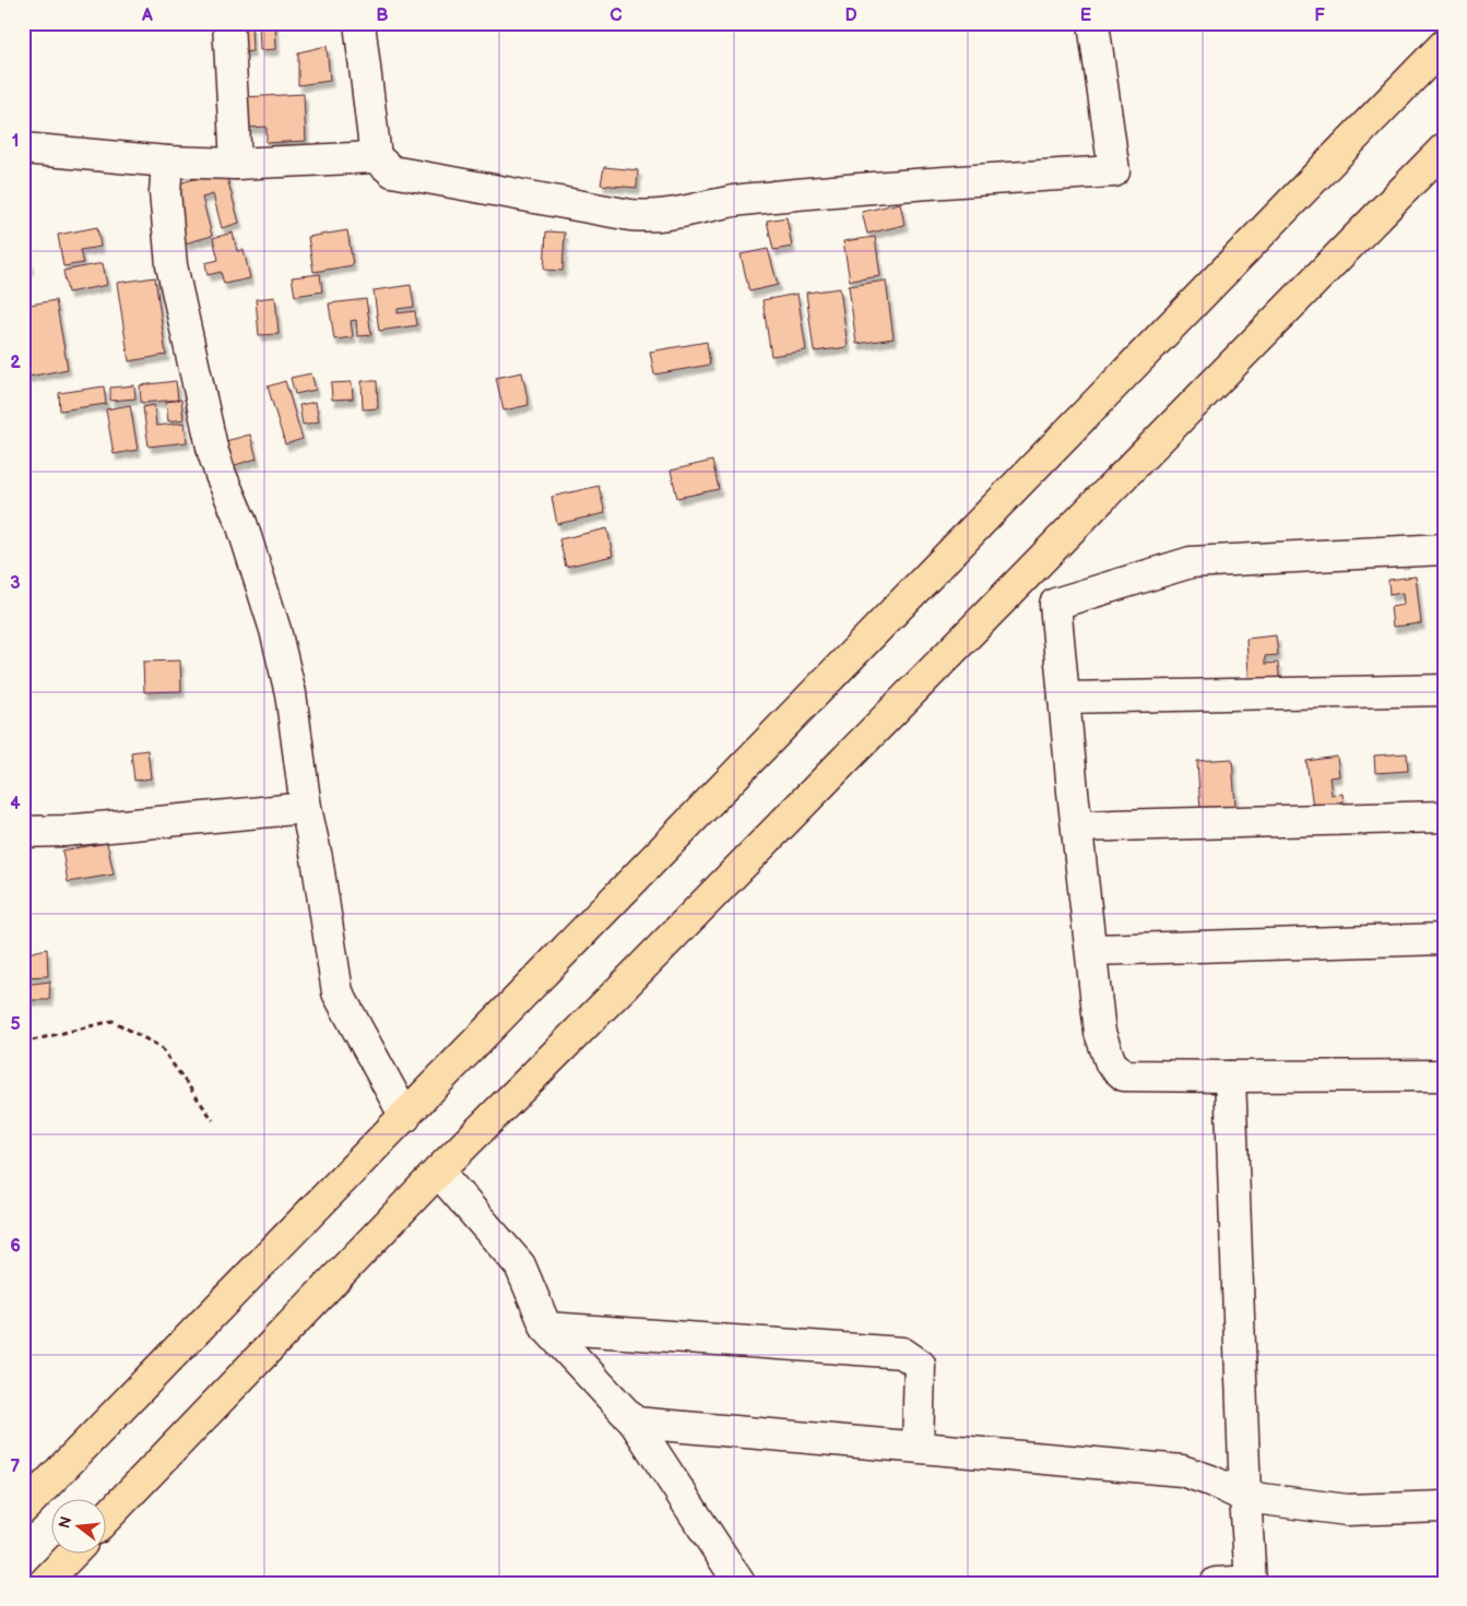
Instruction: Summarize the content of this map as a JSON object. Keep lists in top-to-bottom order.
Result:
{
  "north": "left",
  "grid": {
    "columns": [
      "A",
      "B",
      "C",
      "D",
      "E",
      "F"
    ],
    "rows": [
      "1",
      "2",
      "3",
      "4",
      "5",
      "6",
      "7"
    ]
  }
}
